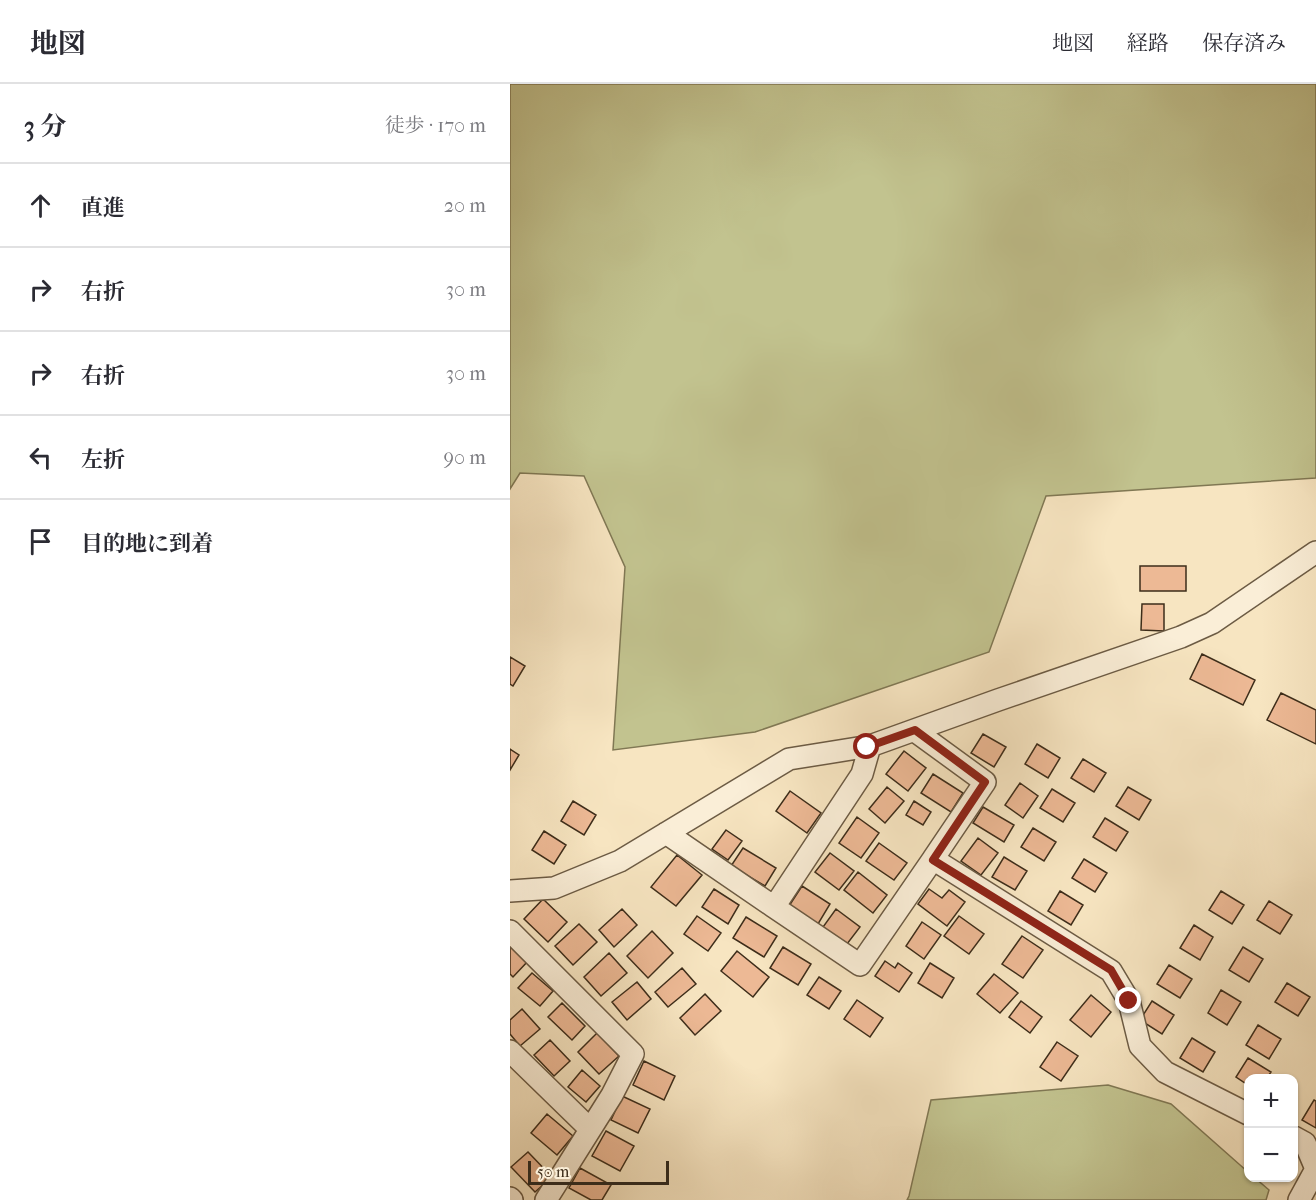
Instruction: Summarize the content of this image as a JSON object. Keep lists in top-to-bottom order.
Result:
{
  "scale_bar": "50 m",
  "page": {
    "header": "地図",
    "nav": ["地図", "経路", "保存済み"],
    "heading": ["3 分", "徒歩 · 170 m"],
    "list": [
      ["直進", "20 m"],
      ["右折", "30 m"],
      ["右折", "30 m"],
      ["左折", "90 m"],
      "目的地に到着"
    ],
    "map_buttons": ["+", "−"],
    "scale": "50 m"
  }
}
